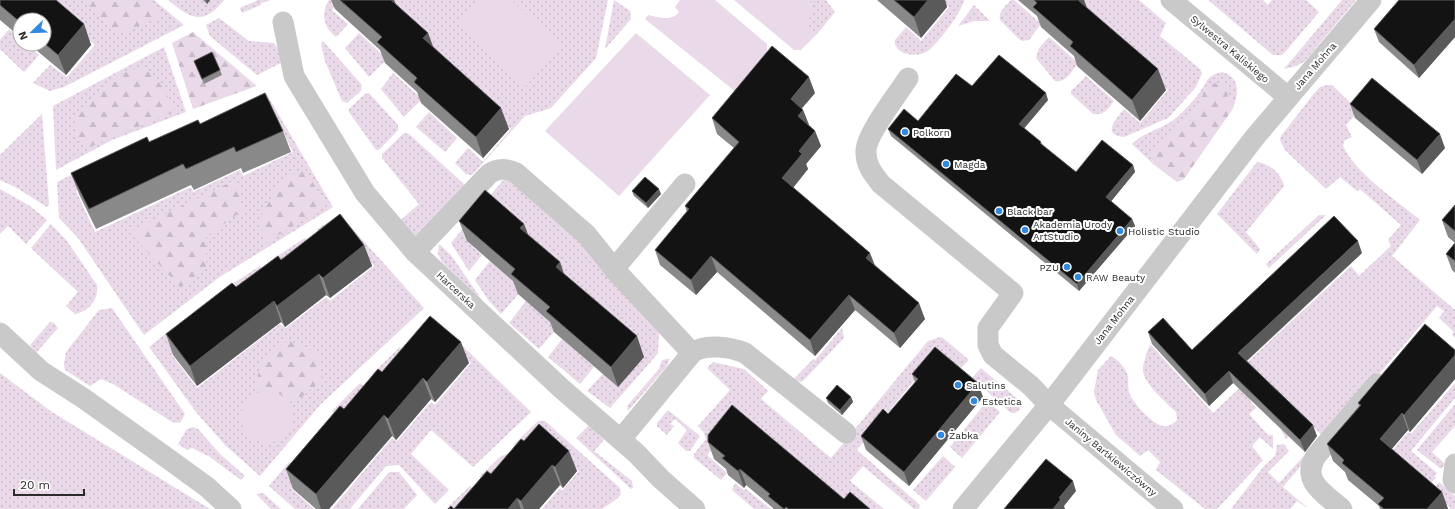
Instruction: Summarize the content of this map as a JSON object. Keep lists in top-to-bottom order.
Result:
{
  "streets": {
    "street": [
      "Sylwestra Kaliskiego",
      "Jana Mohna",
      "Harcerska",
      "Janiny Bartkiewiczówny"
    ]
  },
  "crossings": [
    ["Sylwestra Kaliskiego", "Jana Mohna"],
    ["Jana Mohna", "Janiny Bartkiewiczówny"]
  ],
  "places": [
    "Polkorn",
    "Magda",
    "Black bar",
    "Akademia Urody ArtStudio",
    "Holistic Studio",
    "PZU",
    "RAW Beauty",
    "Salutins",
    "Estetica",
    "Żabka"
  ],
  "scale_bar": "20 m",
  "north": "bottom left"
}
